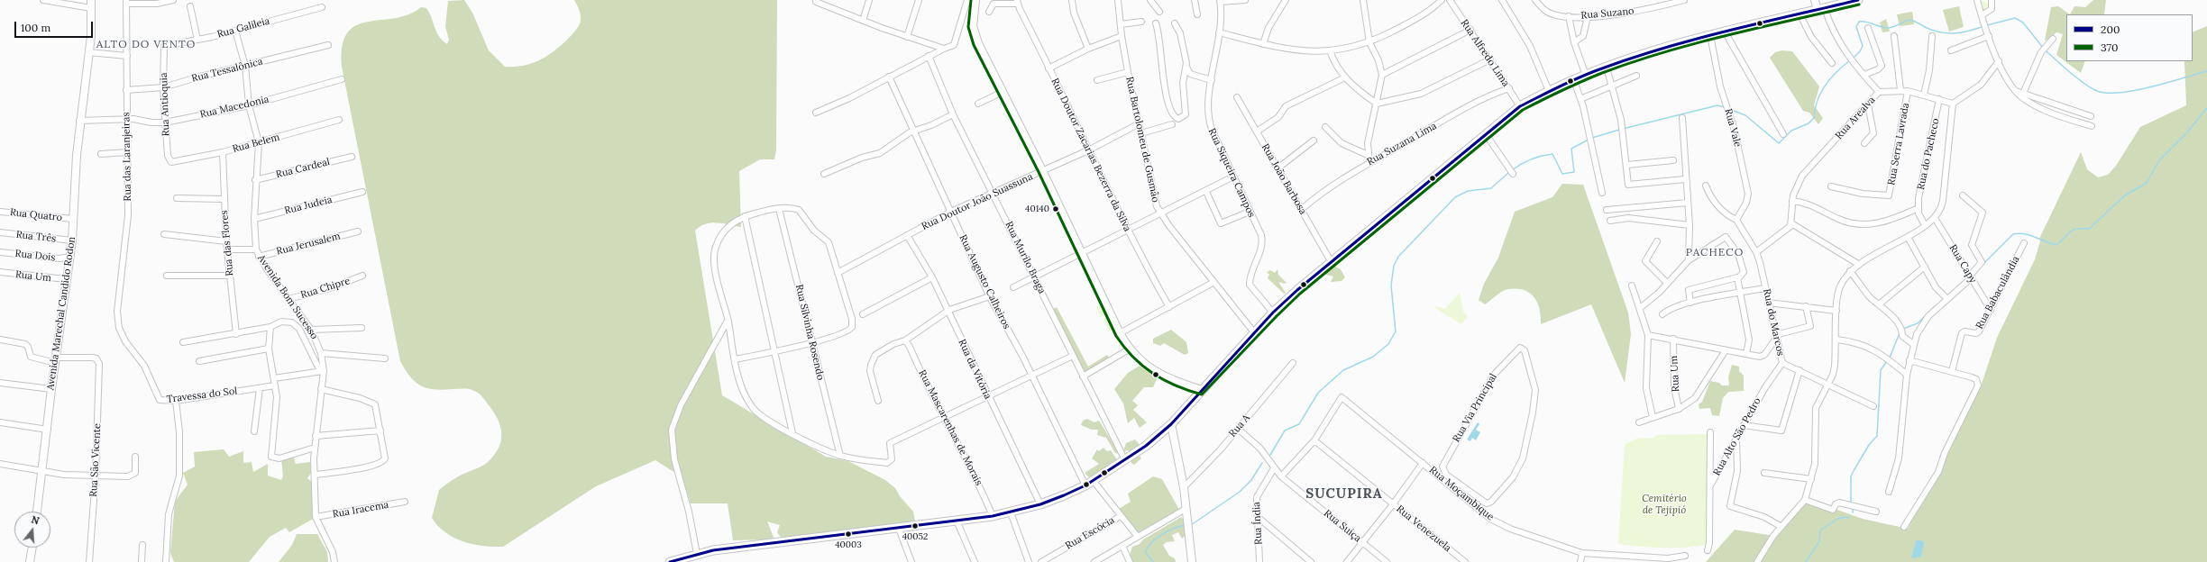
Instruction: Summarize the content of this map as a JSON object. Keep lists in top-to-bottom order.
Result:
{
  "streets": {
    "main road": ["Avenida Marechal Candido Rodon"],
    "street": [
      "Rua Suzano",
      "Rua Galileia",
      "Rua Alfredo Lima",
      "Rua Tessalônica",
      "Rua Antioquia",
      "Rua Macedonia",
      "Rua Arealva",
      "Rua Vale",
      "Rua Bartolomeu de Gusmão",
      "Rua Belem",
      "Rua Suzana Lima",
      "Rua Serra Lavrada",
      "Rua do Pacheco",
      "Rua Doutor Zacarias Bezerra da Silva",
      "Rua das Laranjeiras",
      "Rua Cardeal",
      "Rua Siqueira Campos",
      "Rua João Barbosa",
      "Rua Doutor João Suassuna",
      "Rua Judeia",
      "Rua Quatro",
      "Rua Três",
      "Rua das Flores",
      "Rua Jerusalem",
      "Rua Dois",
      "Rua Murilo Braga",
      "Rua Capy",
      "Rua Um",
      "Rua Augusto Calheiros",
      "Rua Chipre",
      "Rua Babaculândia",
      "Avenida Bom Sucesso",
      "Rua do Marcos",
      "Rua Silvinha Rosendo",
      "Rua da Vitória",
      "Travessa do Sol",
      "Rua Via Principal",
      "Rua A",
      "Rua Mascarenhas de Morais",
      "Rua Alto São Pedro",
      "Rua São Vicente",
      "Rua Moçambique",
      "Rua Iracema",
      "Rua Índia",
      "Rua Suíça",
      "Rua Venezuela",
      "Rua Escócia"
    ]
  },
  "crossings": [
    ["Rua Galileia", "Rua Antioquia"],
    ["Rua Galileia", "Avenida Bom Sucesso"],
    ["Rua Alfredo Lima", "Rua Suzana Lima"],
    ["Rua Tessalônica", "Rua Antioquia"],
    ["Rua Tessalônica", "Rua das Laranjeiras"],
    ["Rua Tessalônica", "Avenida Bom Sucesso"],
    ["Rua Antioquia", "Rua Macedonia"],
    ["Rua Antioquia", "Rua Belem"],
    ["Rua Macedonia", "Rua das Laranjeiras"],
    ["Rua Macedonia", "Avenida Bom Sucesso"],
    ["Rua Macedonia", "Avenida Marechal Candido Rodon"],
    ["Rua Arealva", "Rua Serra Lavrada"],
    ["Rua Arealva", "Rua do Pacheco"],
    ["Rua Bartolomeu de Gusmão", "Rua Doutor João Suassuna"],
    ["Rua Belem", "Rua das Flores"],
    ["Rua Belem", "Avenida Bom Sucesso"],
    ["Rua Suzana Lima", "Rua João Barbosa"],
    ["Rua Doutor Zacarias Bezerra da Silva", "Rua Doutor João Suassuna"],
    ["Rua das Laranjeiras", "Travessa do Sol"],
    ["Rua Cardeal", "Avenida Bom Sucesso"],
    ["Rua Doutor João Suassuna", "Rua Murilo Braga"],
    ["Rua Doutor João Suassuna", "Rua Augusto Calheiros"],
    ["Rua Doutor João Suassuna", "Rua da Vitória"],
    ["Rua Judeia", "Avenida Bom Sucesso"],
    ["Rua Quatro", "Avenida Marechal Candido Rodon"],
    ["Rua Três", "Avenida Marechal Candido Rodon"],
    ["Rua Jerusalem", "Avenida Bom Sucesso"],
    ["Rua Dois", "Avenida Marechal Candido Rodon"],
    ["Rua Capy", "Rua Babaculândia"],
    ["Rua Um", "Avenida Marechal Candido Rodon"],
    ["Rua Chipre", "Avenida Bom Sucesso"],
    ["Avenida Bom Sucesso", "Rua Iracema"],
    ["Avenida Marechal Candido Rodon", "Rua São Vicente"],
    ["Rua do Marcos", "Rua Alto São Pedro"],
    ["Rua A", "Rua Suíça"],
    ["Rua Moçambique", "Rua Venezuela"],
    ["Rua Índia", "Rua Suíça"]
  ],
  "districts": ["ALTO DO VENTO", "PACHECO", "SUCUPIRA"],
  "parks": ["Cemitério de Tejipió"],
  "places": ["40140", "40052", "40003"],
  "lines": ["transit line 200", "transit line 370"],
  "legend": ["200", "370"],
  "scale_bar": "100 m",
  "north": "top"
}
